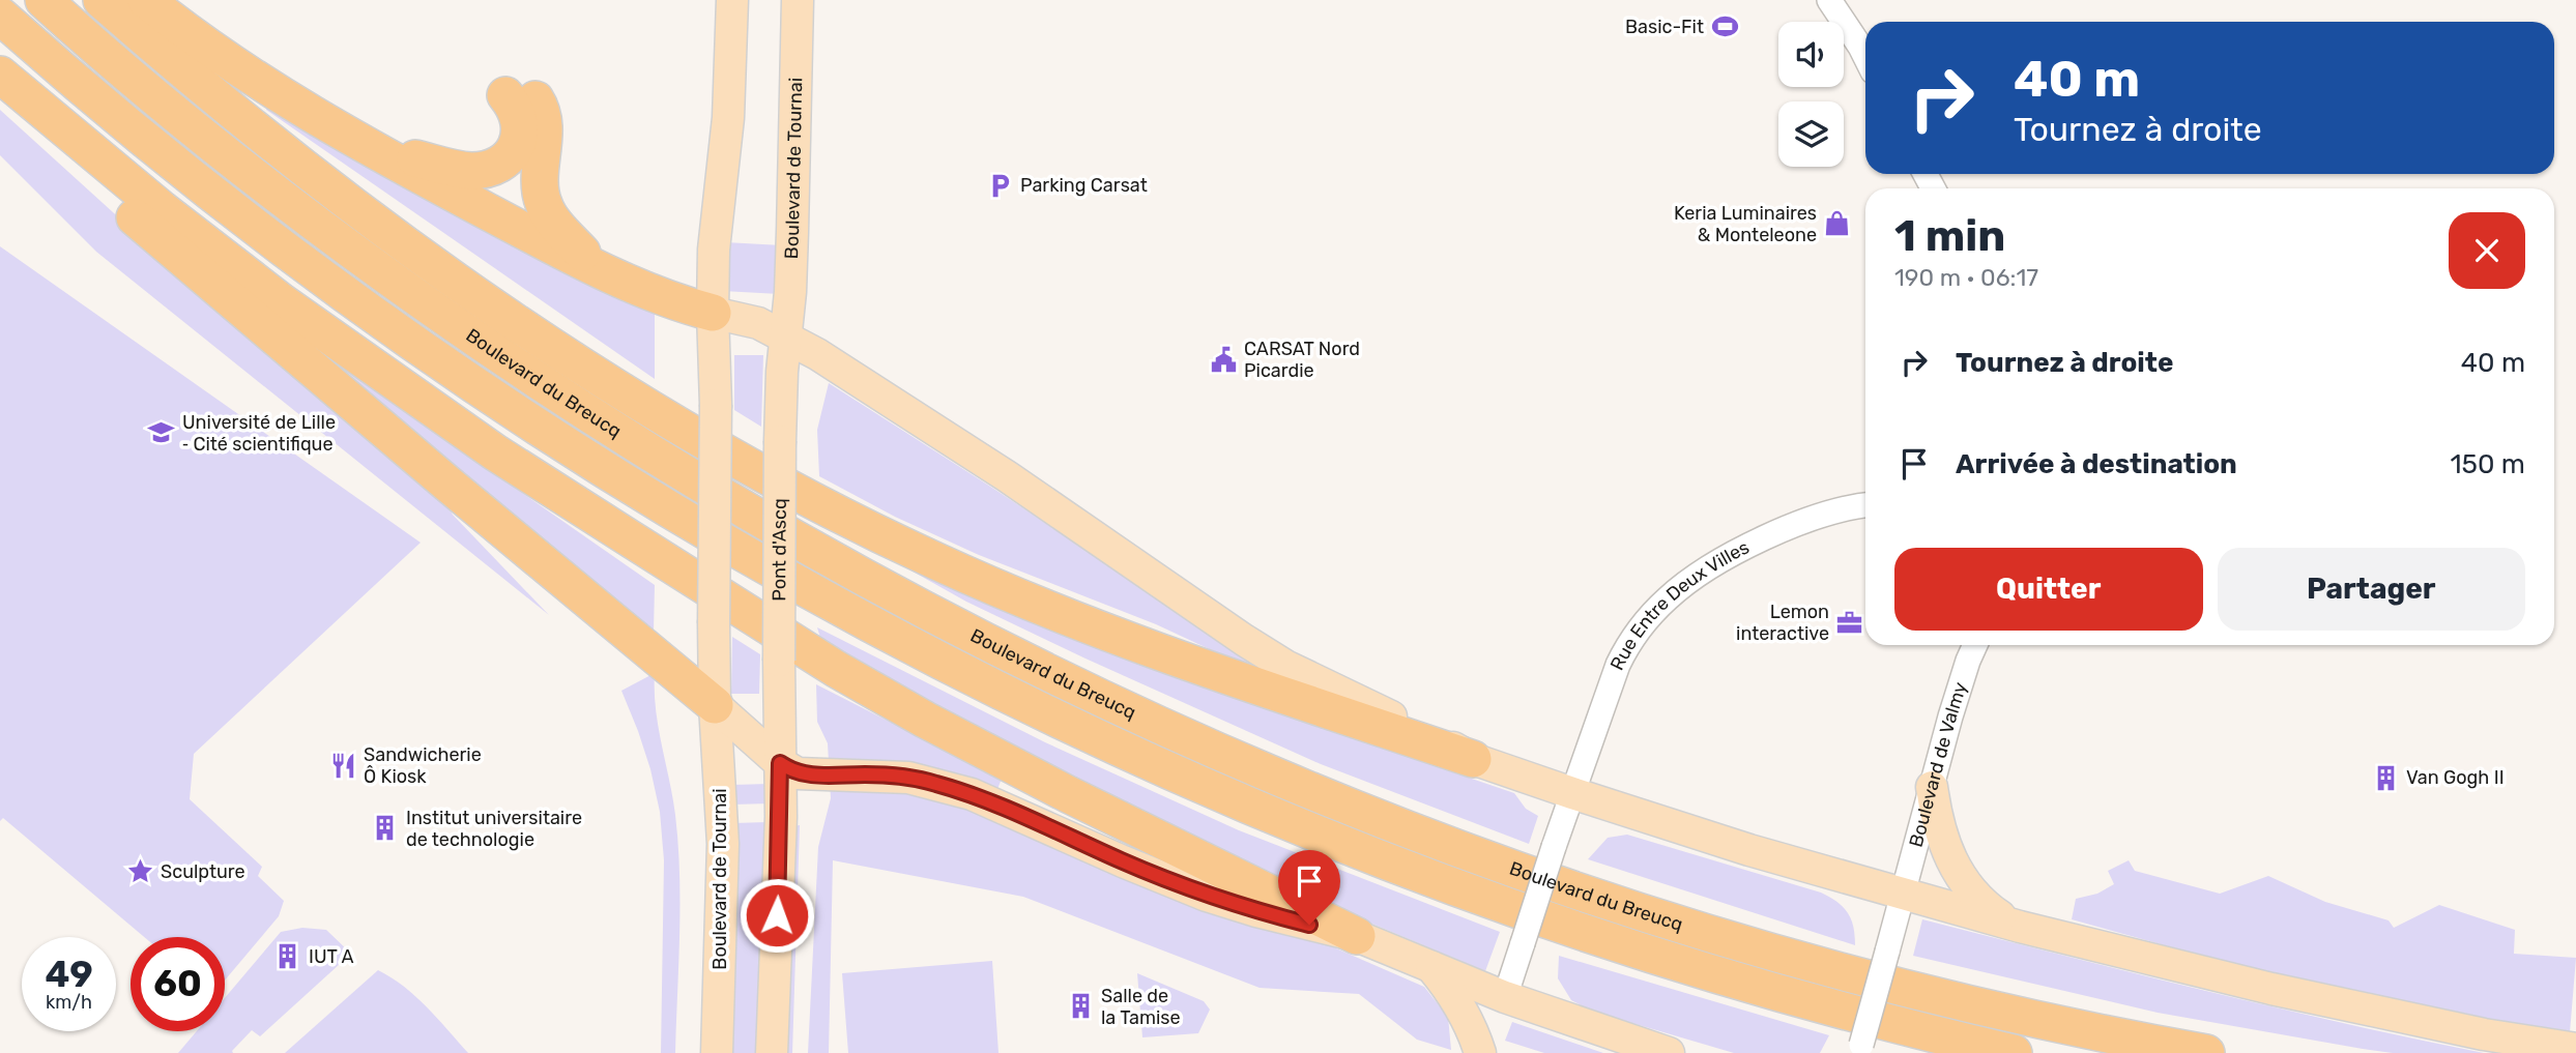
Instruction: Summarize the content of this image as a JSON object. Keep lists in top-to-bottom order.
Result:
{
  "streets": {
    "highway": ["Boulevard du Breucq"],
    "main road": ["Boulevard de Tournai", "Pont d'Ascq"],
    "street": ["Rue Entre Deux Villes", "Boulevard de Valmy"]
  },
  "crossings": [
    ["Boulevard de Tournai", "Pont d'Ascq"]
  ],
  "places": {
    "sports": ["Basic-Fit"],
    "parking": ["Parking Carsat"],
    "shop": ["Keria Luminaires & Monteleone"],
    "public building": ["CARSAT Nord Picardie"],
    "school or university": ["Université de Lille ‐ Cité scientifique"],
    "office": ["Lemon interactive"],
    "restaurant": ["Sandwicherie Ô Kiosk"],
    "building": [
      "Van Gogh II",
      "Institut universitaire de technologie",
      "IUT A",
      "Salle de la Tamise"
    ],
    "place": ["Sculpture"]
  },
  "page": {
    "turn": ["40 m", "Tournez à droite"],
    "heading": ["1 min", "190 m · 06:17"],
    "list": [
      {
        "name": "Tournez à droite",
        "value": "40 m"
      },
      {
        "name": "Arrivée à destination",
        "value": "150 m"
      }
    ],
    "buttons": ["Quitter", "Partager"],
    "speed": "49 km/h",
    "limit": "60"
  }
}
